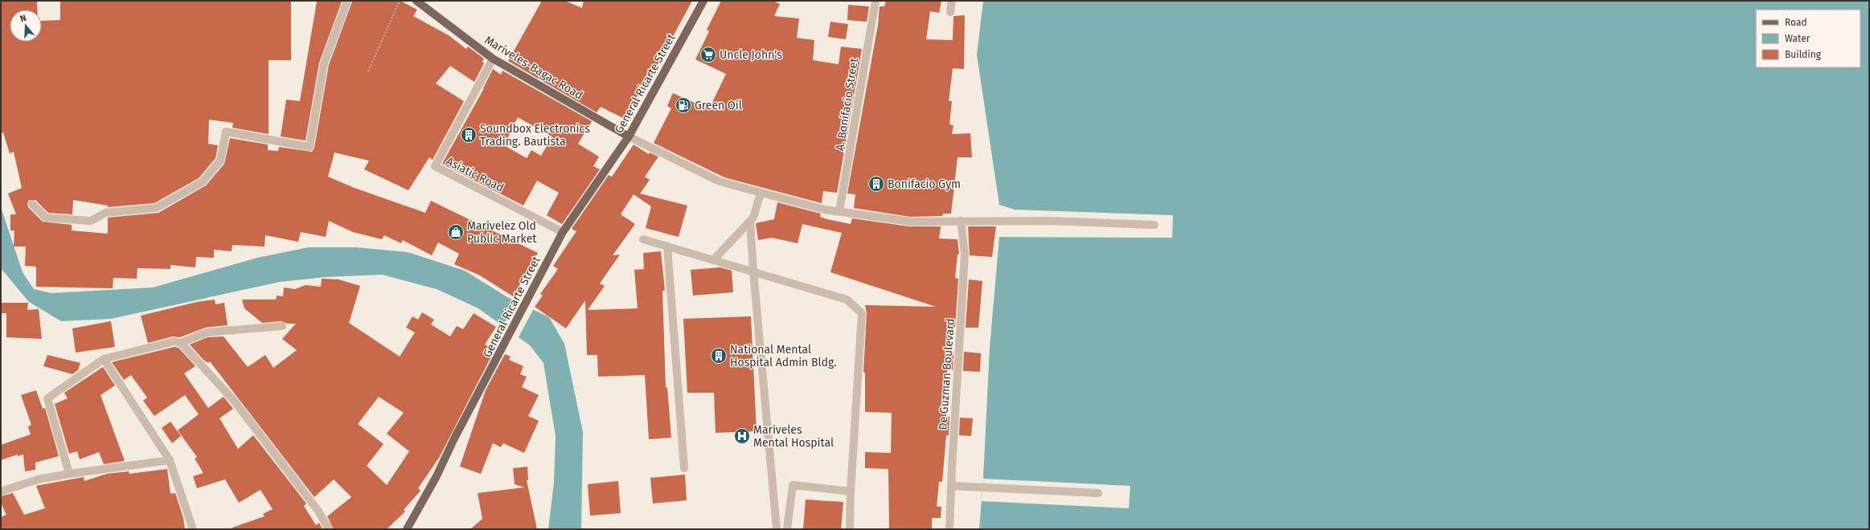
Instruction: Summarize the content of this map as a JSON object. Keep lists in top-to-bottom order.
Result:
{
  "streets": {
    "main road": ["Mariveles-Bagac Road", "General Ricarte Street"],
    "street": ["A. Bonifacio Street", "Asiatic Road", "De Guzman Boulevard"]
  },
  "crossings": [
    ["Mariveles-Bagac Road", "General Ricarte Street"],
    ["Mariveles-Bagac Road", "Asiatic Road"],
    ["General Ricarte Street", "Asiatic Road"]
  ],
  "places": {
    "supermarket": ["Uncle John's"],
    "fuel station": ["Green Oil"],
    "building": ["Soundbox Electronics Trading. Bautista", "Bonifacio Gym", "National Mental Hospital Admin Bldg."],
    "shop": ["Marivelez Old Public Market"],
    "hospital": ["Mariveles Mental Hospital"]
  },
  "legend": ["Road", "Water", "Building"],
  "north": "top"
}
